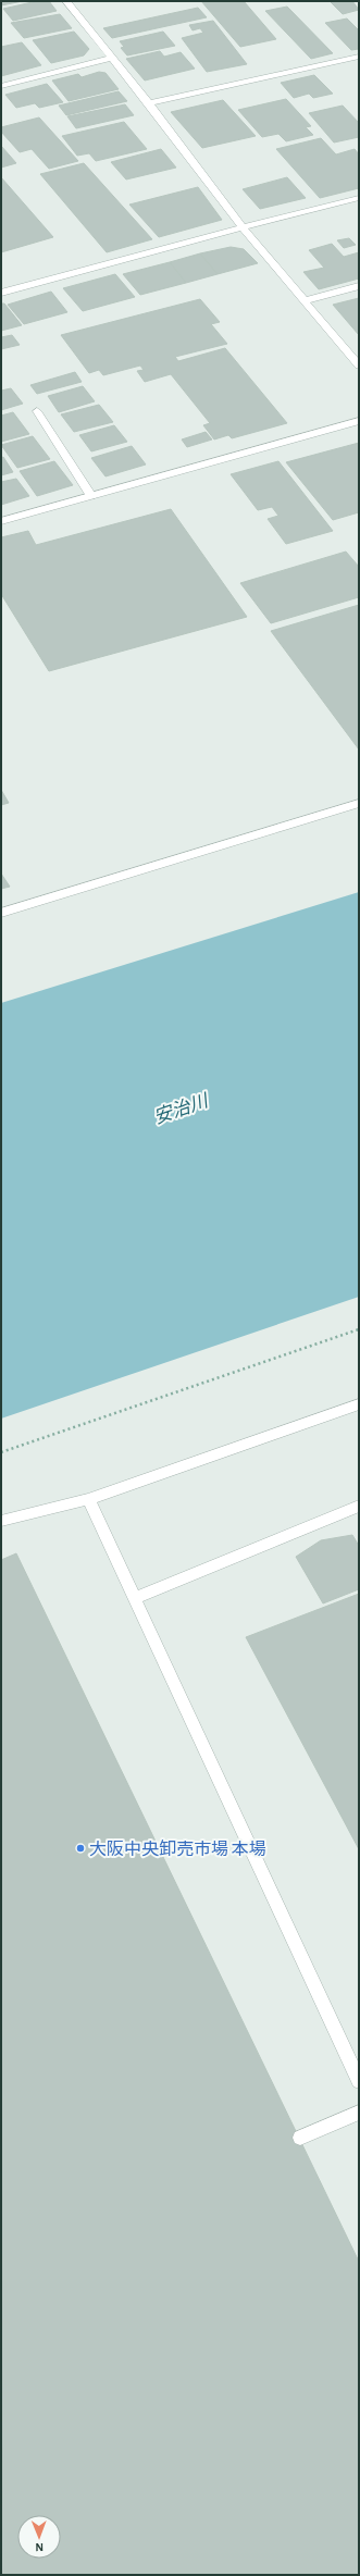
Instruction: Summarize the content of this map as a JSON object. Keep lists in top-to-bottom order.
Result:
{
  "water": ["安治川"],
  "places": ["大阪中央卸売市場 本場"],
  "north": "bottom"
}
